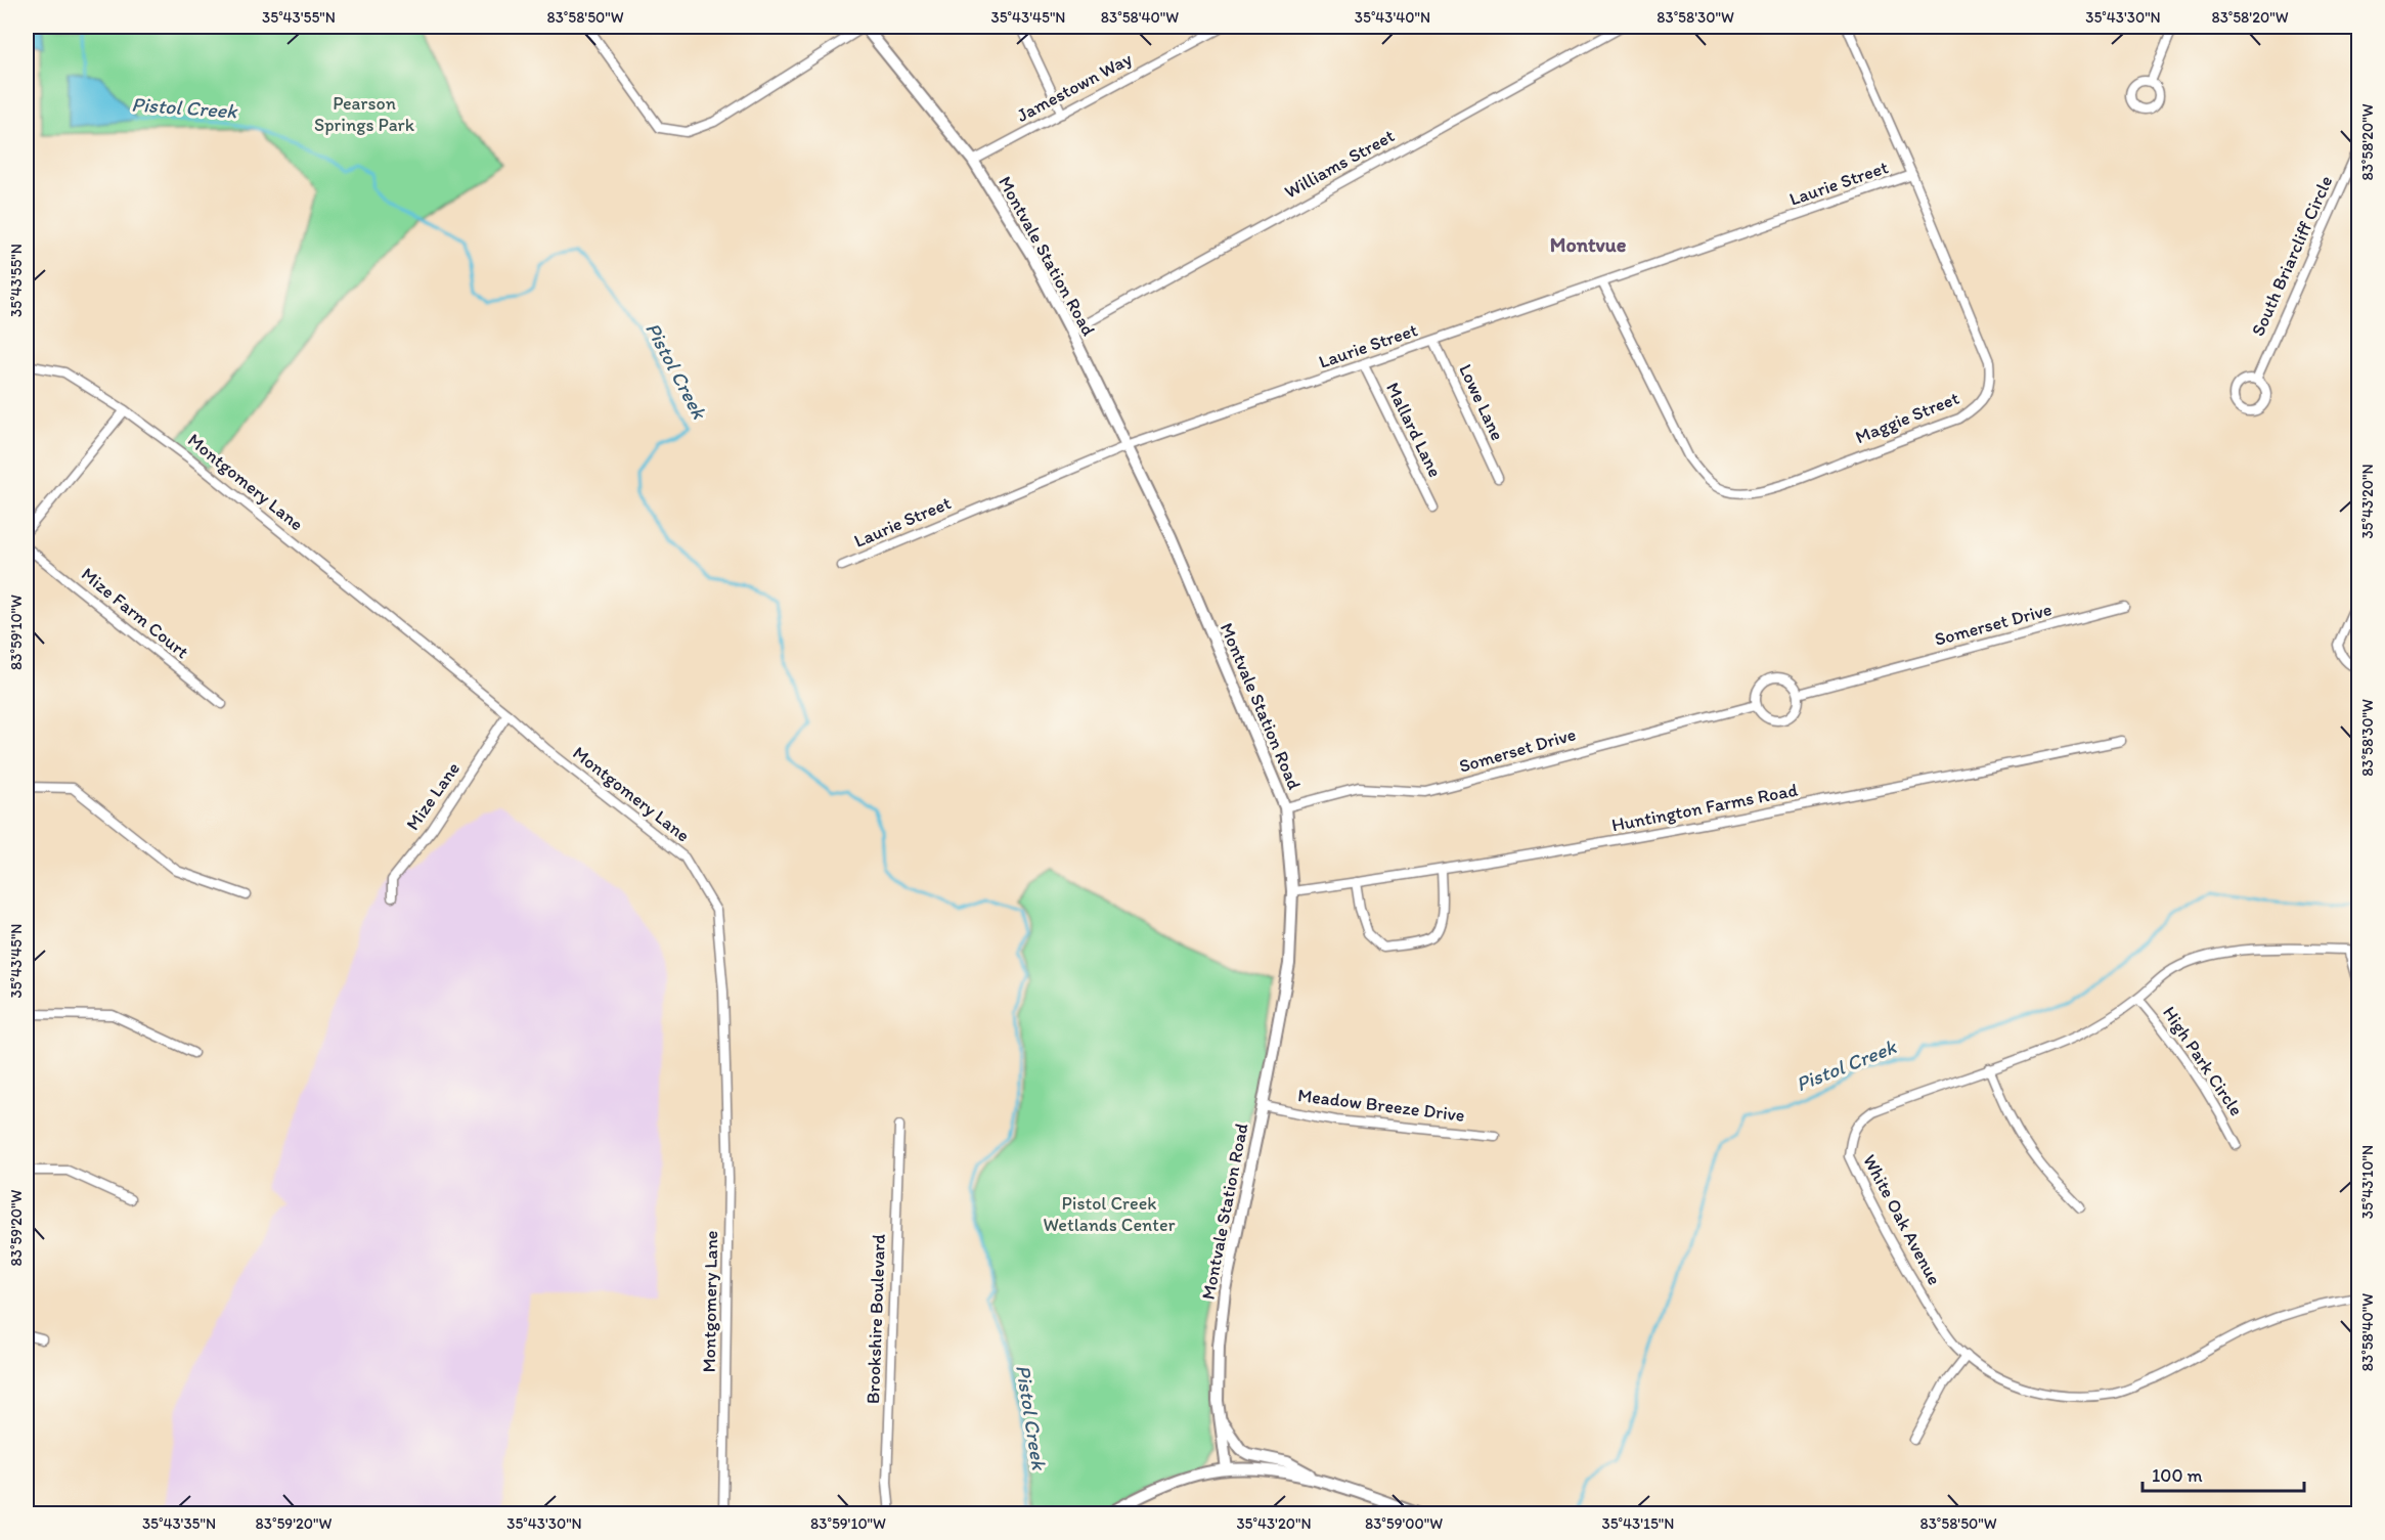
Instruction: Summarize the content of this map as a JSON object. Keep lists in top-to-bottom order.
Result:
{
  "streets": {
    "street": [
      "Jamestown Way",
      "Williams Street",
      "Laurie Street",
      "Montvale Station Road",
      "South Briarcliff Circle",
      "Lowe Lane",
      "Maggie Street",
      "Mallard Lane",
      "Montgomery Lane",
      "Mize Farm Court",
      "Somerset Drive",
      "Mize Lane",
      "Huntington Farms Road",
      "High Park Circle",
      "Meadow Breeze Drive",
      "White Oak Avenue",
      "Brookshire Boulevard"
    ]
  },
  "crossings": [
    ["Jamestown Way", "Montvale Station Road"],
    ["Williams Street", "Montvale Station Road"],
    ["Laurie Street", "Montvale Station Road"],
    ["Laurie Street", "Lowe Lane"],
    ["Laurie Street", "Maggie Street"],
    ["Laurie Street", "Mallard Lane"],
    ["Montvale Station Road", "Somerset Drive"],
    ["Montvale Station Road", "Huntington Farms Road"],
    ["Montvale Station Road", "Meadow Breeze Drive"],
    ["Montgomery Lane", "Mize Lane"],
    ["High Park Circle", "White Oak Avenue"]
  ],
  "districts": ["Montvue"],
  "water": ["Pistol Creek"],
  "parks": ["Pearson Springs Park", "Pistol Creek Wetlands Center"],
  "scale_bar": "100 m",
  "coordinates": [
    "35°43'55\"N",
    "83°58'50\"W",
    "35°43'45\"N",
    "83°58'40\"W",
    "35°43'40\"N",
    "83°58'30\"W",
    "35°43'30\"N",
    "83°58'20\"W",
    "35°43'20\"N",
    "83°59'10\"W",
    "35°43'10\"N",
    "83°59'20\"W",
    "35°43'35\"N",
    "83°59'00\"W",
    "35°43'15\"N"
  ]
}
